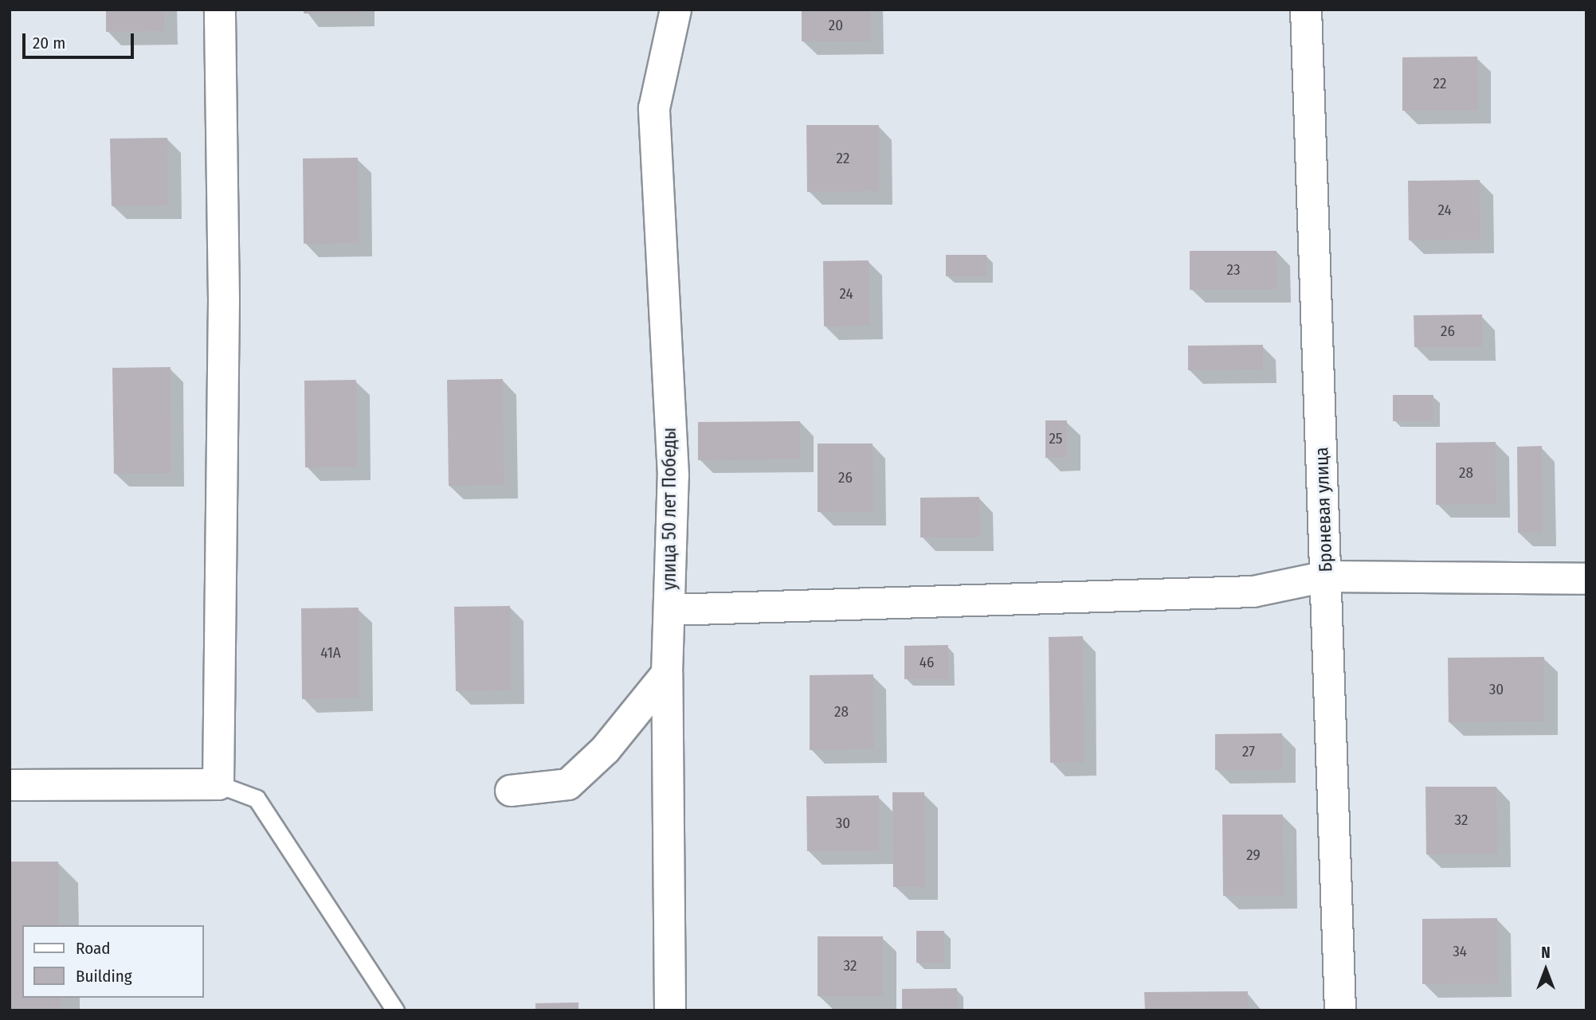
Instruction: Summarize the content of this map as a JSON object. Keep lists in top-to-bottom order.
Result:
{
  "streets": {
    "street": ["улица 50 лет Победы", "Броневая улица"]
  },
  "house_numbers": [
    "20",
    "22",
    "22",
    "24",
    "23",
    "24",
    "26",
    "25",
    "28",
    "26",
    "41А",
    "46",
    "30",
    "28",
    "27",
    "32",
    "30",
    "29",
    "34",
    "32"
  ],
  "legend": ["Road", "Building"],
  "scale_bar": "20 m",
  "north": "top"
}
